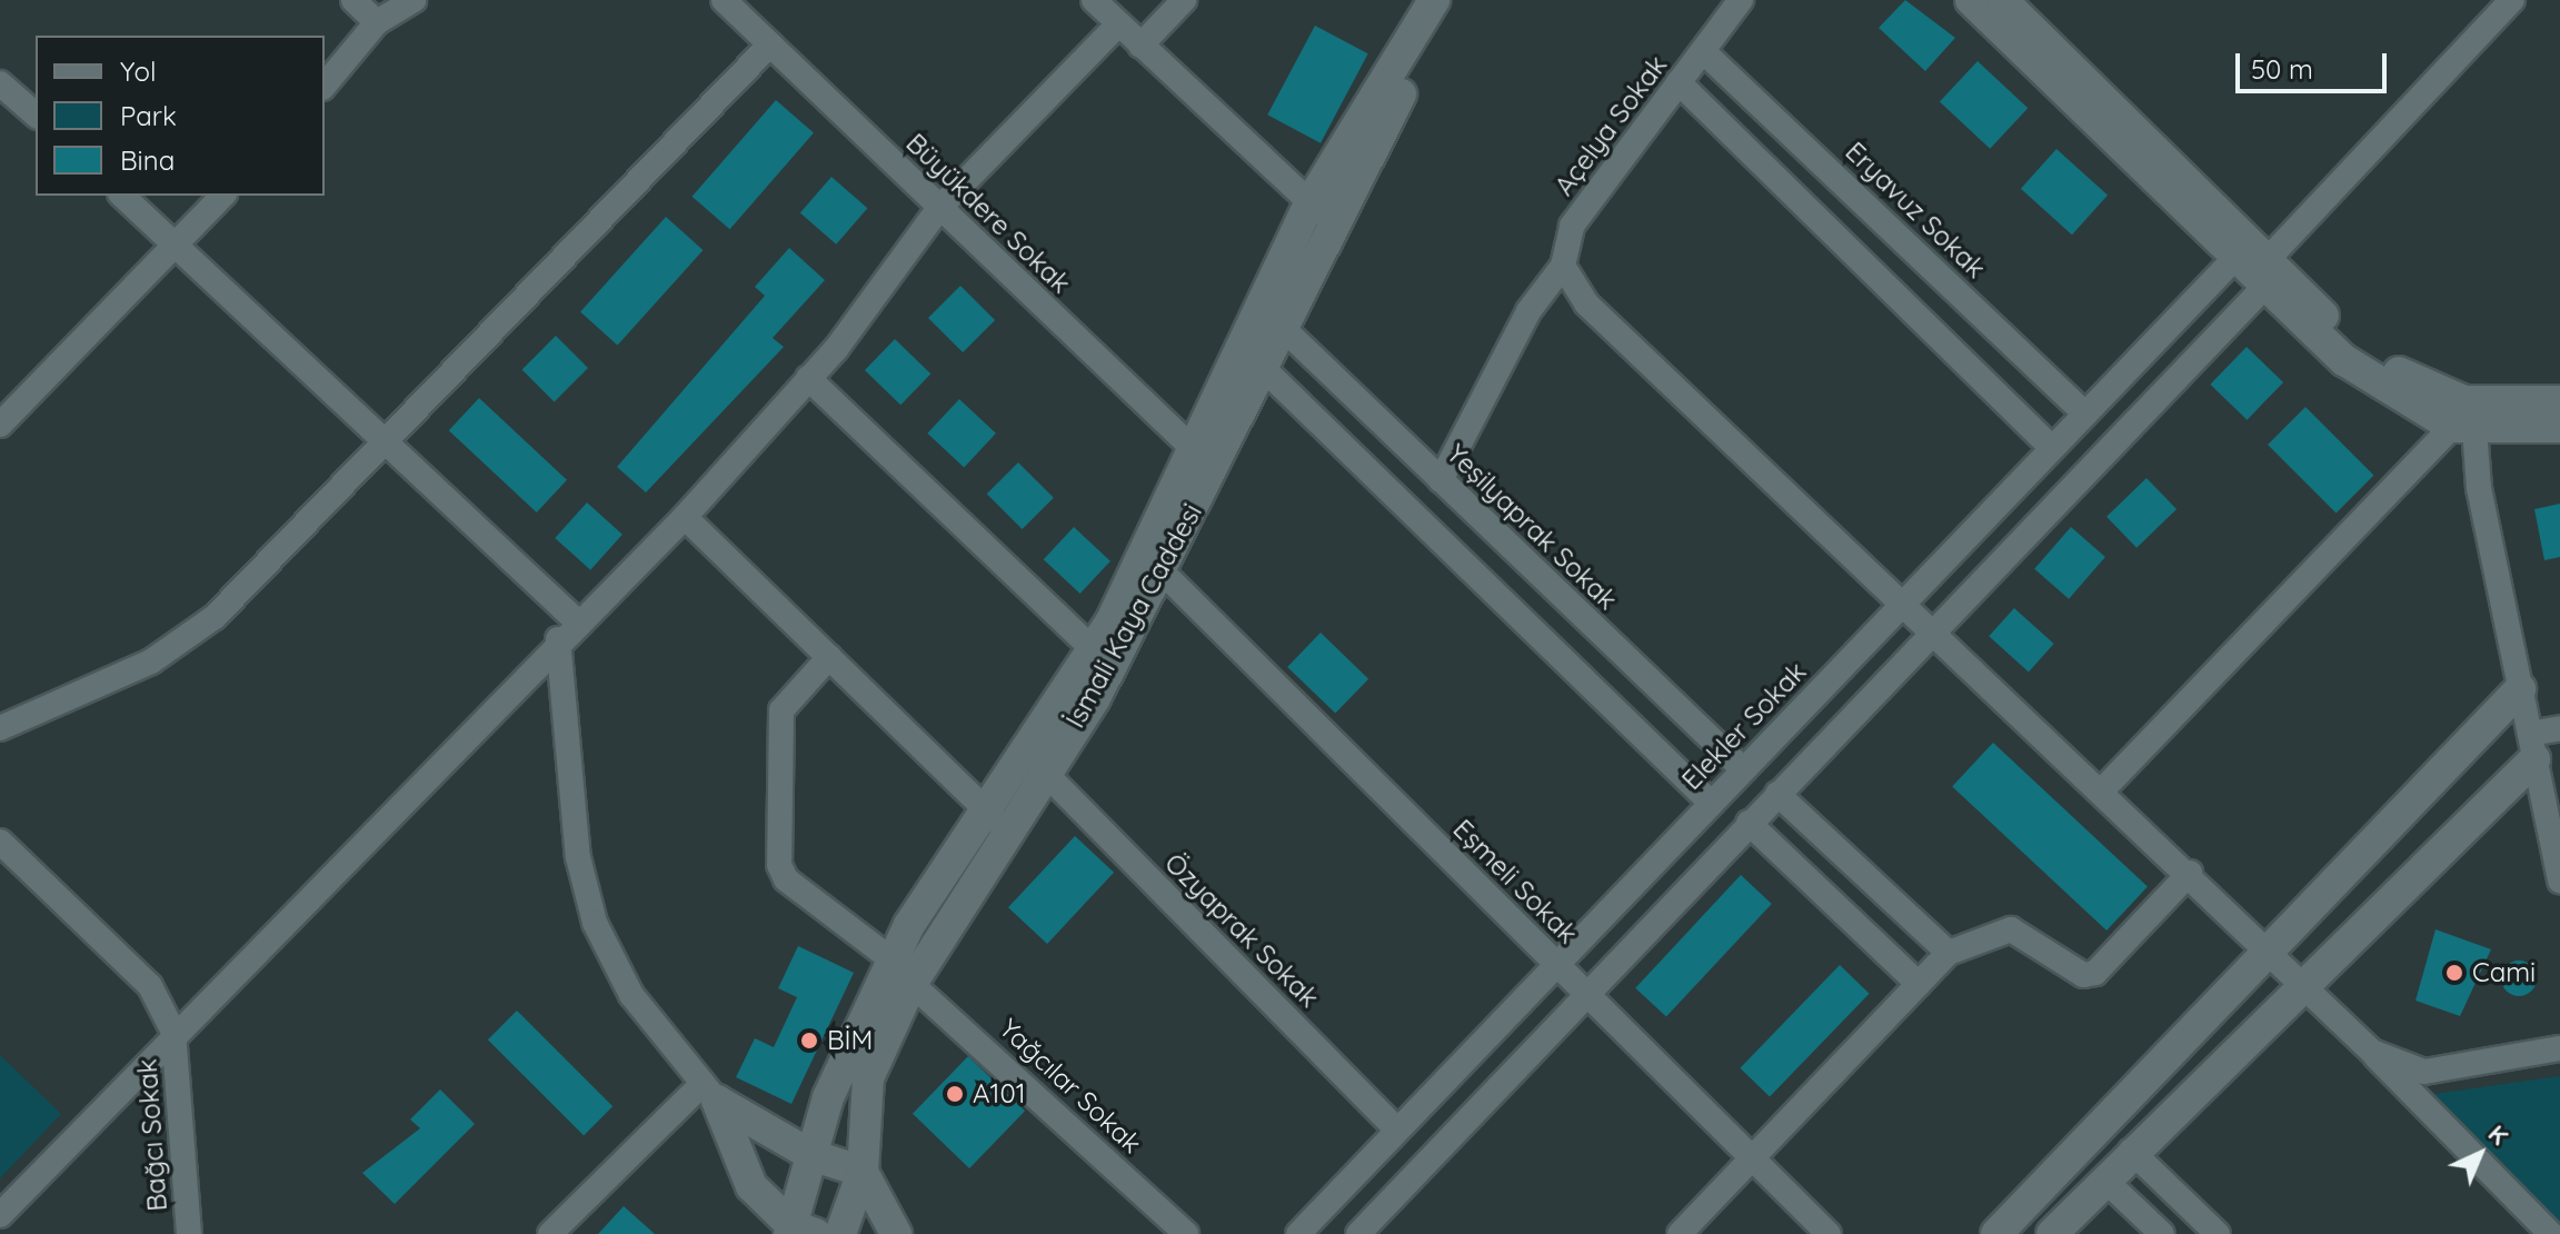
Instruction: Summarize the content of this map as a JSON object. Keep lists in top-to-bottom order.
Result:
{
  "streets": {
    "street": [
      "Açelya Sokak",
      "Eryavuz Sokak",
      "Büyükdere Sokak",
      "Yeşilyaprak Sokak",
      "İsmali Kaya Caddesi",
      "Elekler Sokak",
      "Eşmeli Sokak",
      "Özyaprak Sokak",
      "Yağcılar Sokak",
      "Bağcı Sokak"
    ]
  },
  "crossings": [
    ["Açelya Sokak", "Eryavuz Sokak"],
    ["Açelya Sokak", "Yeşilyaprak Sokak"],
    ["Eryavuz Sokak", "Elekler Sokak"],
    ["Büyükdere Sokak", "İsmali Kaya Caddesi"],
    ["Yeşilyaprak Sokak", "İsmali Kaya Caddesi"],
    ["Yeşilyaprak Sokak", "Elekler Sokak"],
    ["İsmali Kaya Caddesi", "Eşmeli Sokak"],
    ["İsmali Kaya Caddesi", "Özyaprak Sokak"],
    ["İsmali Kaya Caddesi", "Yağcılar Sokak"],
    ["Elekler Sokak", "Eşmeli Sokak"],
    ["Elekler Sokak", "Özyaprak Sokak"]
  ],
  "places": ["Cami", "BİM", "A101"],
  "legend": ["Yol", "Park", "Bina"],
  "scale_bar": "50 m",
  "north": "top right"
}
